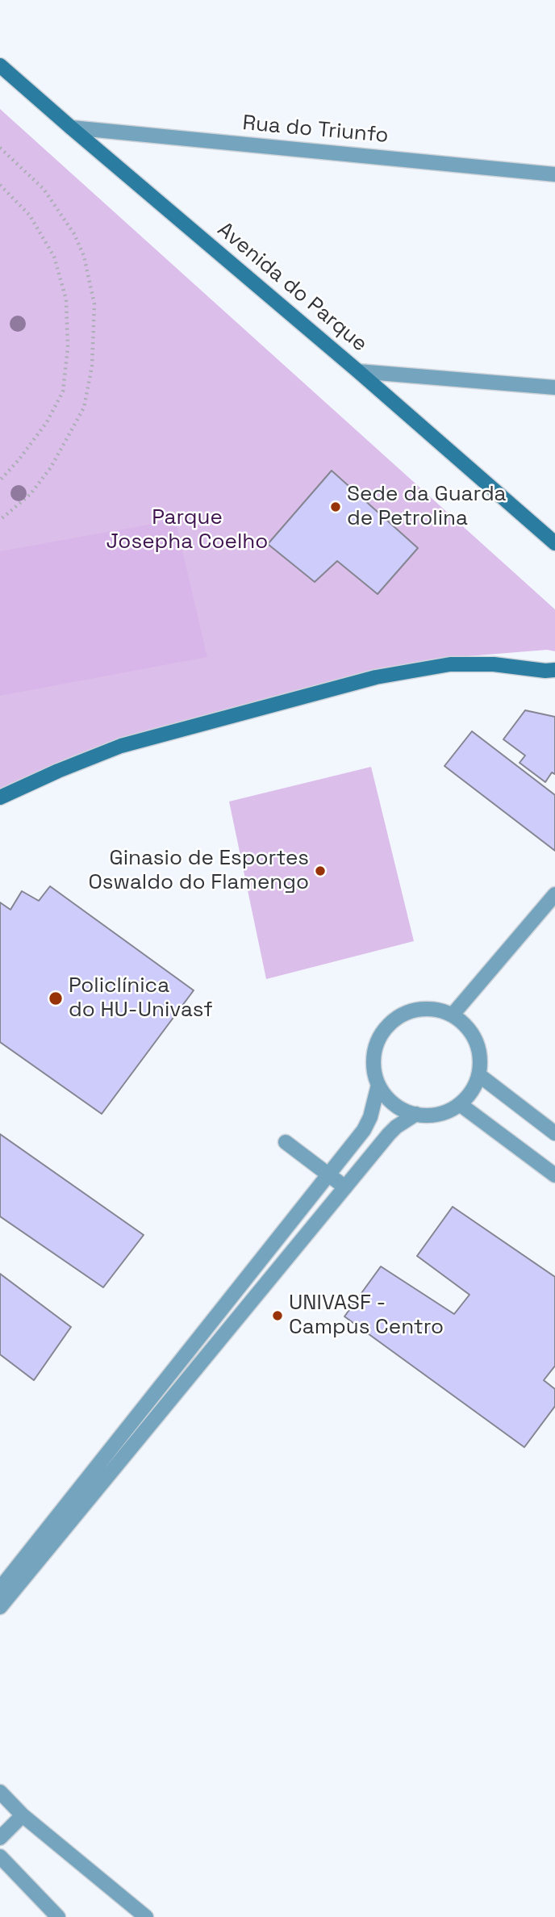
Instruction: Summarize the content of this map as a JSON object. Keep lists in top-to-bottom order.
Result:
{
  "streets": {
    "main road": ["Avenida do Parque"],
    "street": ["Rua do Triunfo"]
  },
  "crossings": [
    ["Rua do Triunfo", "Avenida do Parque"]
  ],
  "parks": ["Parque Josepha Coelho"],
  "places": [
    "Sede da Guarda de Petrolina",
    "Ginasio de Esportes Oswaldo do Flamengo",
    "Policlínica do HU-Univasf",
    "UNIVASF - Campus Centro"
  ]
}
